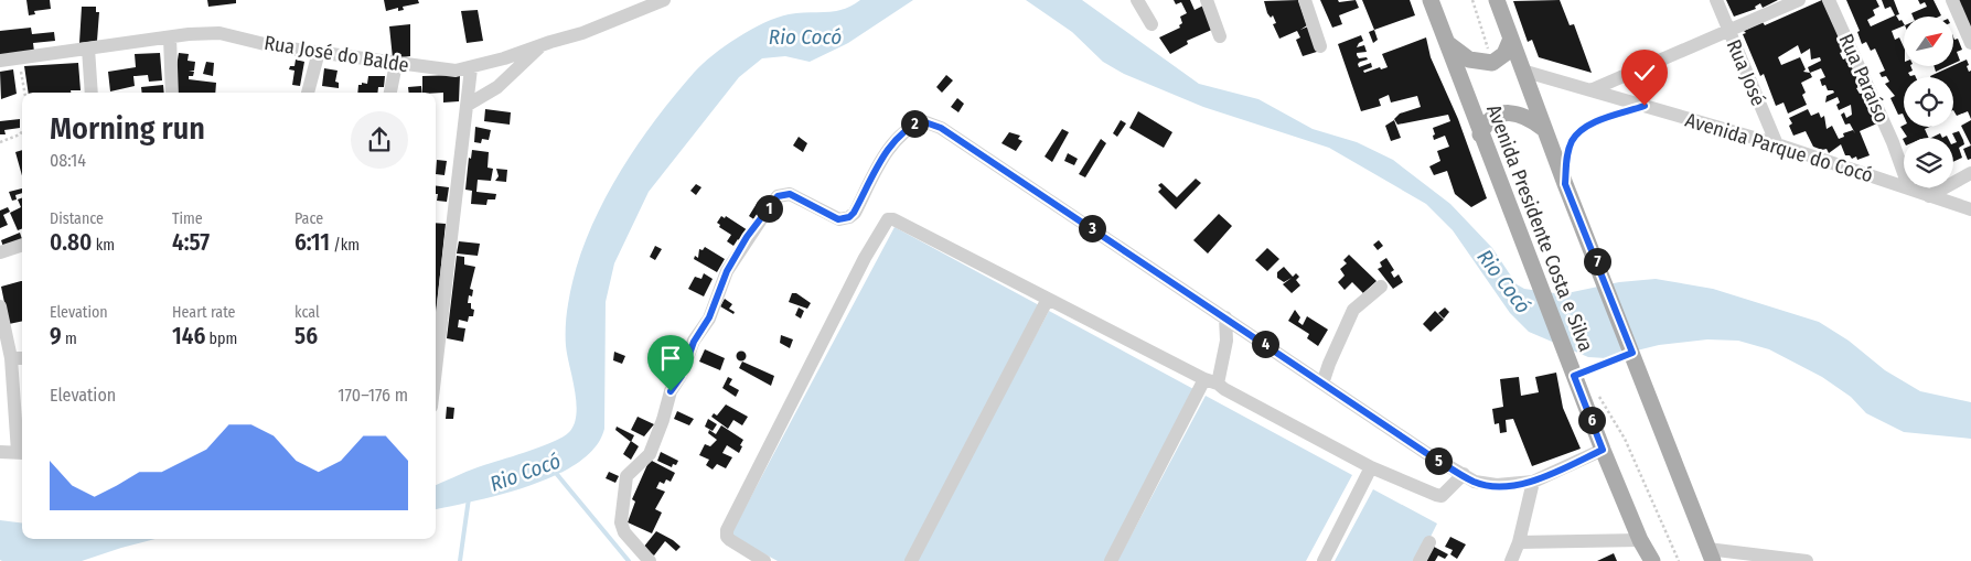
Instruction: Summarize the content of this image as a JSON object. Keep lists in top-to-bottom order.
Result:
{
  "streets": {
    "main road": ["Avenida Presidente Costa e Silva"],
    "street": [
      "Rua José do Balde",
      "Rua José",
      "Rua Paraíso",
      "Avenida Parque do Cocó"
    ]
  },
  "crossings": [
    ["Rua José", "Avenida Parque do Cocó"],
    ["Rua Paraíso", "Avenida Parque do Cocó"],
    ["Avenida Parque do Cocó", "Avenida Presidente Costa e Silva"]
  ],
  "water": ["Rio Cocó"],
  "north": "top right",
  "page": {
    "heading": ["Morning run", "08:14"],
    "pins": [
      "2",
      "1",
      "3",
      "7",
      "4",
      "6",
      "5"
    ],
    "stats": [
      ["Distance", "0.80 km"],
      ["Time", "4:57"],
      ["Pace", "6:11 /km"],
      ["Elevation", "9 m"],
      ["Heart rate", "146 bpm"],
      ["kcal", "56"]
    ],
    "chart": ["Elevation", "170–176 m"]
  }
}
